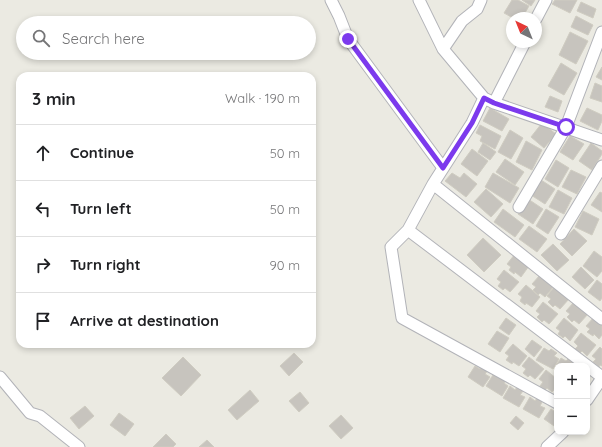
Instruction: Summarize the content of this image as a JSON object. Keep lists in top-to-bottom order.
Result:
{
  "north": "top left",
  "page": {
    "search": "Search here",
    "heading": ["3 min", "Walk · 190 m"],
    "list": [
      ["Continue", "50 m"],
      ["Turn left", "50 m"],
      ["Turn right", "90 m"],
      "Arrive at destination"
    ],
    "map_buttons": ["+", "−"]
  }
}
